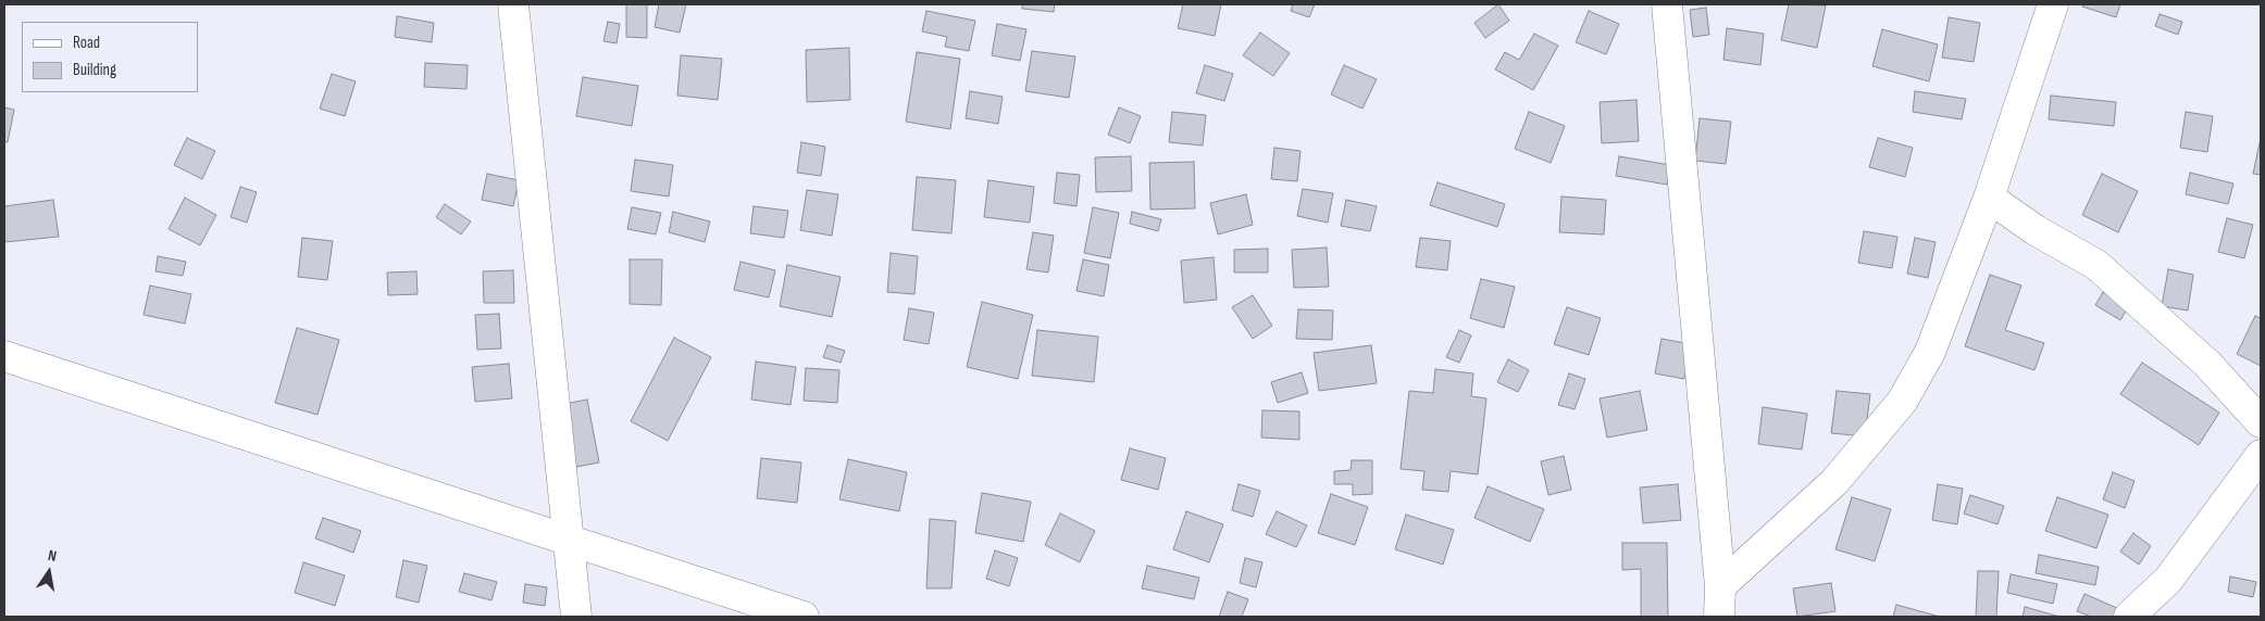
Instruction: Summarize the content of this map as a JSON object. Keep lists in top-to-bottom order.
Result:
{
  "legend": ["Road", "Building"],
  "north": "top"
}
